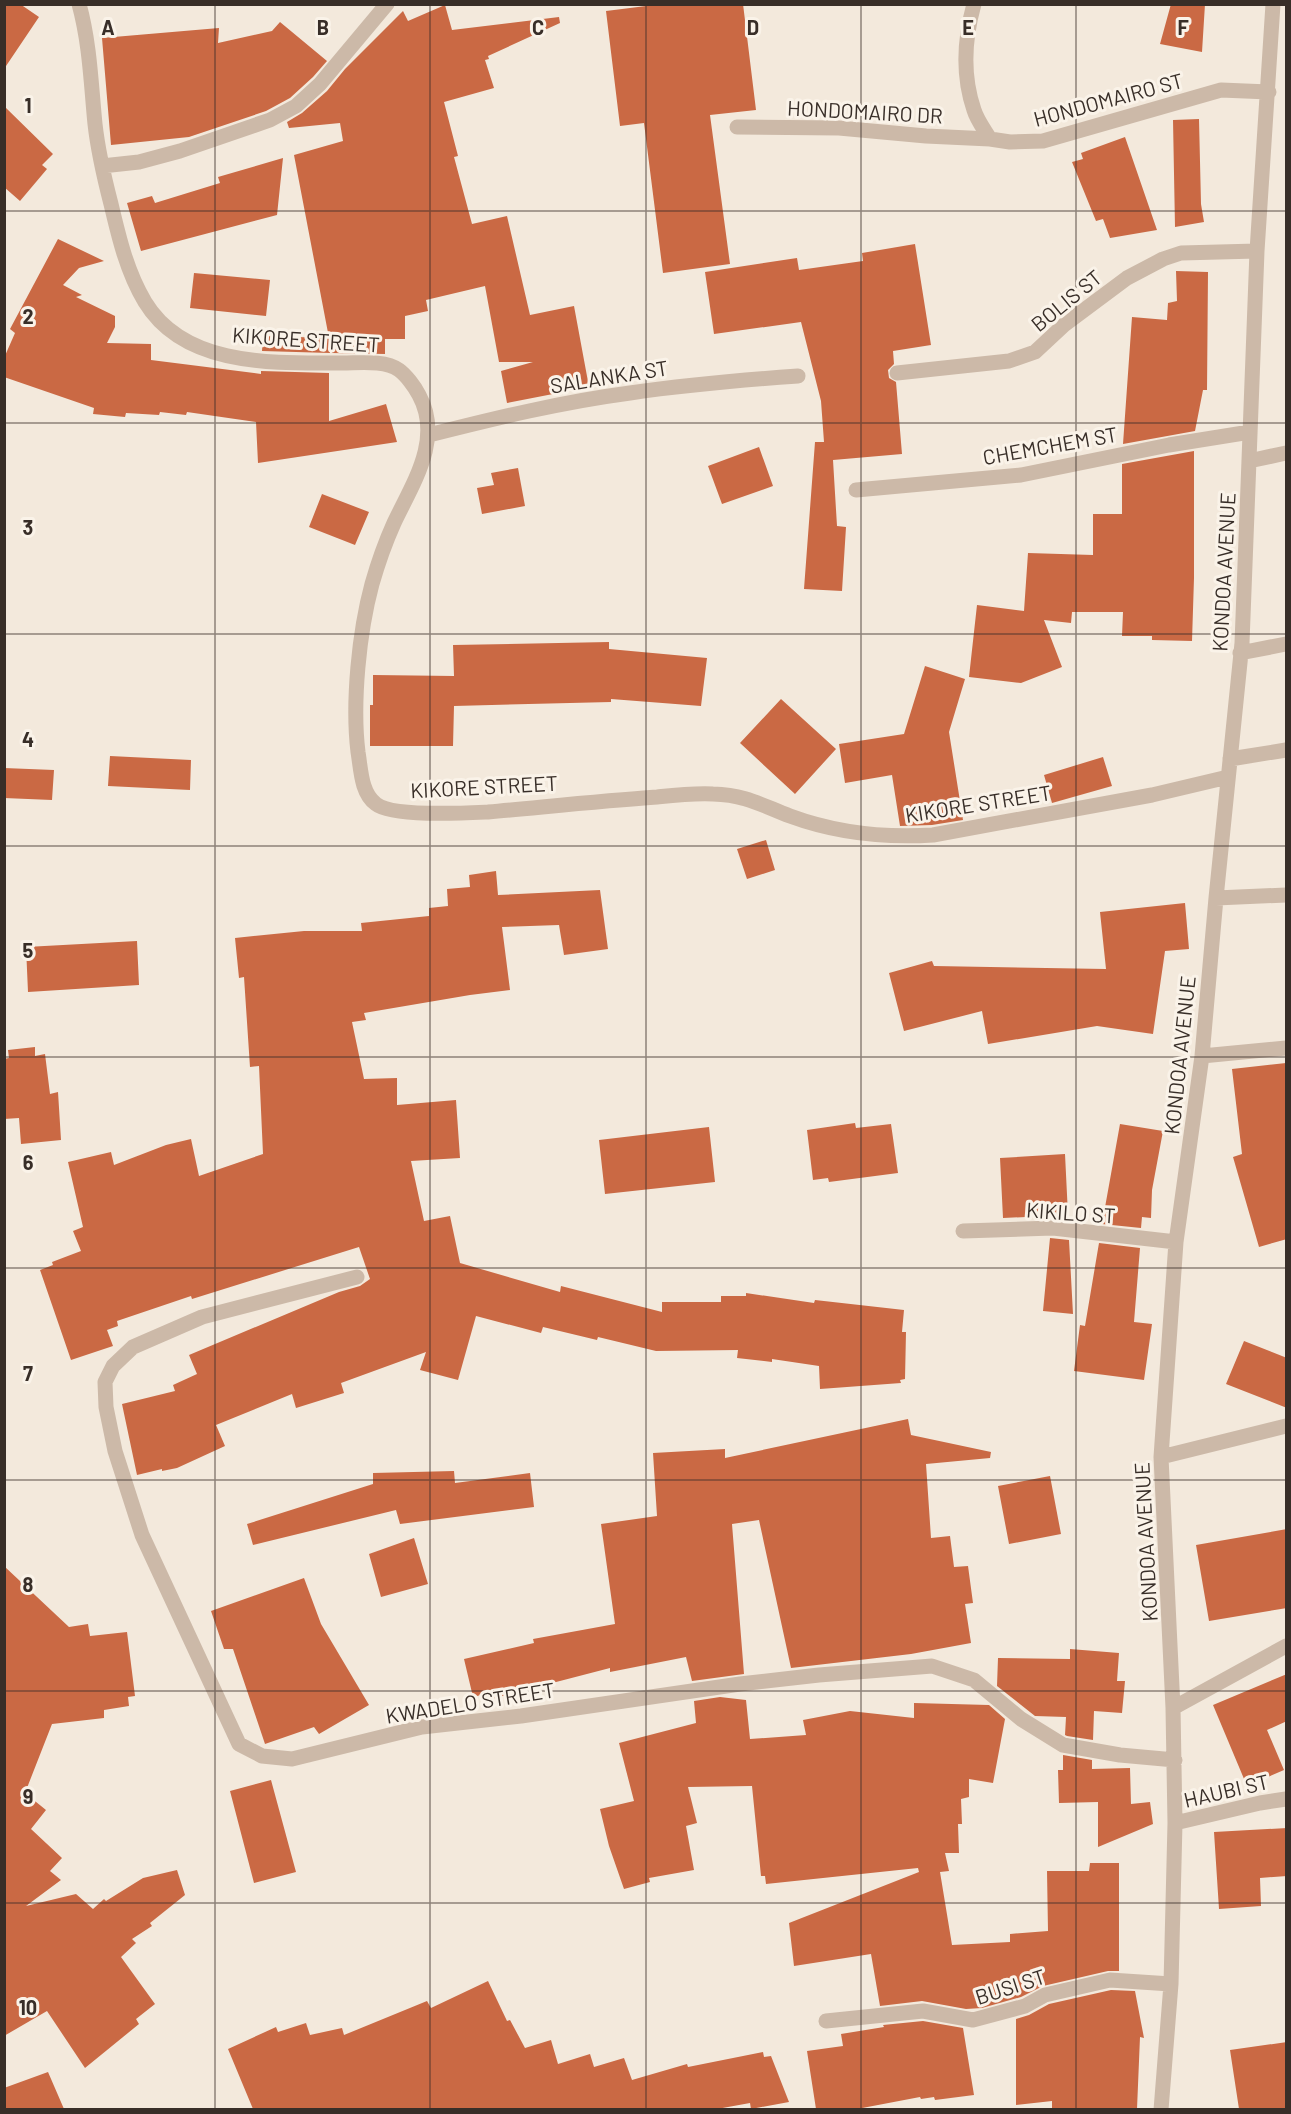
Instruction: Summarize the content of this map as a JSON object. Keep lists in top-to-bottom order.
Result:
{
  "streets": {
    "street": [
      "HONDOMAIRO ST",
      "HONDOMAIRO DR",
      "BOLIS ST",
      "KIKORE STREET",
      "SALANKA ST",
      "CHEMCHEM ST",
      "KONDOA AVENUE",
      "KIKILO ST",
      "KWADELO STREET",
      "HAUBI ST",
      "BUSI ST"
    ]
  },
  "crossings": [
    ["HONDOMAIRO ST", "HONDOMAIRO DR"],
    ["HONDOMAIRO ST", "KONDOA AVENUE"],
    ["BOLIS ST", "KONDOA AVENUE"],
    ["KIKORE STREET", "SALANKA ST"],
    ["KIKORE STREET", "KONDOA AVENUE"],
    ["CHEMCHEM ST", "KONDOA AVENUE"],
    ["KONDOA AVENUE", "KIKILO ST"],
    ["KONDOA AVENUE", "KWADELO STREET"],
    ["KONDOA AVENUE", "HAUBI ST"],
    ["KONDOA AVENUE", "BUSI ST"]
  ],
  "grid": {
    "columns": [
      "A",
      "B",
      "C",
      "D",
      "E",
      "F"
    ],
    "rows": [
      "1",
      "2",
      "3",
      "4",
      "5",
      "6",
      "7",
      "8",
      "9",
      "10"
    ]
  }
}
